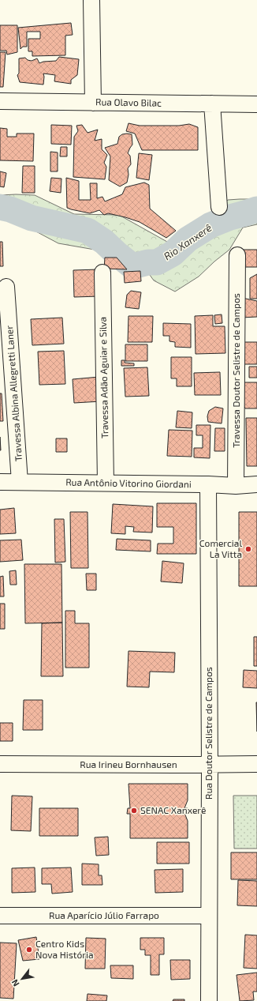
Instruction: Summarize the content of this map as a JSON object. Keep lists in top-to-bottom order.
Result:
{
  "streets": {
    "street": [
      "Rua Olavo Bilac",
      "Travessa Doutor Selistre de Campos",
      "Travessa Adão Aguiar e Silva",
      "Travessa Albina Allegretti Laner",
      "Rua Antônio Vitorino Giordani",
      "Rua Doutor Selistre de Campos",
      "Rua Irineu Bornhausen",
      "Rua Aparício Júlio Farrapo"
    ]
  },
  "crossings": [
    ["Travessa Doutor Selistre de Campos", "Rua Antônio Vitorino Giordani"],
    ["Travessa Adão Aguiar e Silva", "Rua Antônio Vitorino Giordani"],
    ["Travessa Albina Allegretti Laner", "Rua Antônio Vitorino Giordani"],
    ["Rua Antônio Vitorino Giordani", "Rua Doutor Selistre de Campos"],
    ["Rua Doutor Selistre de Campos", "Rua Irineu Bornhausen"],
    ["Rua Doutor Selistre de Campos", "Rua Aparício Júlio Farrapo"]
  ],
  "water": ["Rio Xanxerê"],
  "places": ["Comercial La Vitta", "SENAC Xanxerê", "Centro Kids Nova História"],
  "north": "bottom left"
}
